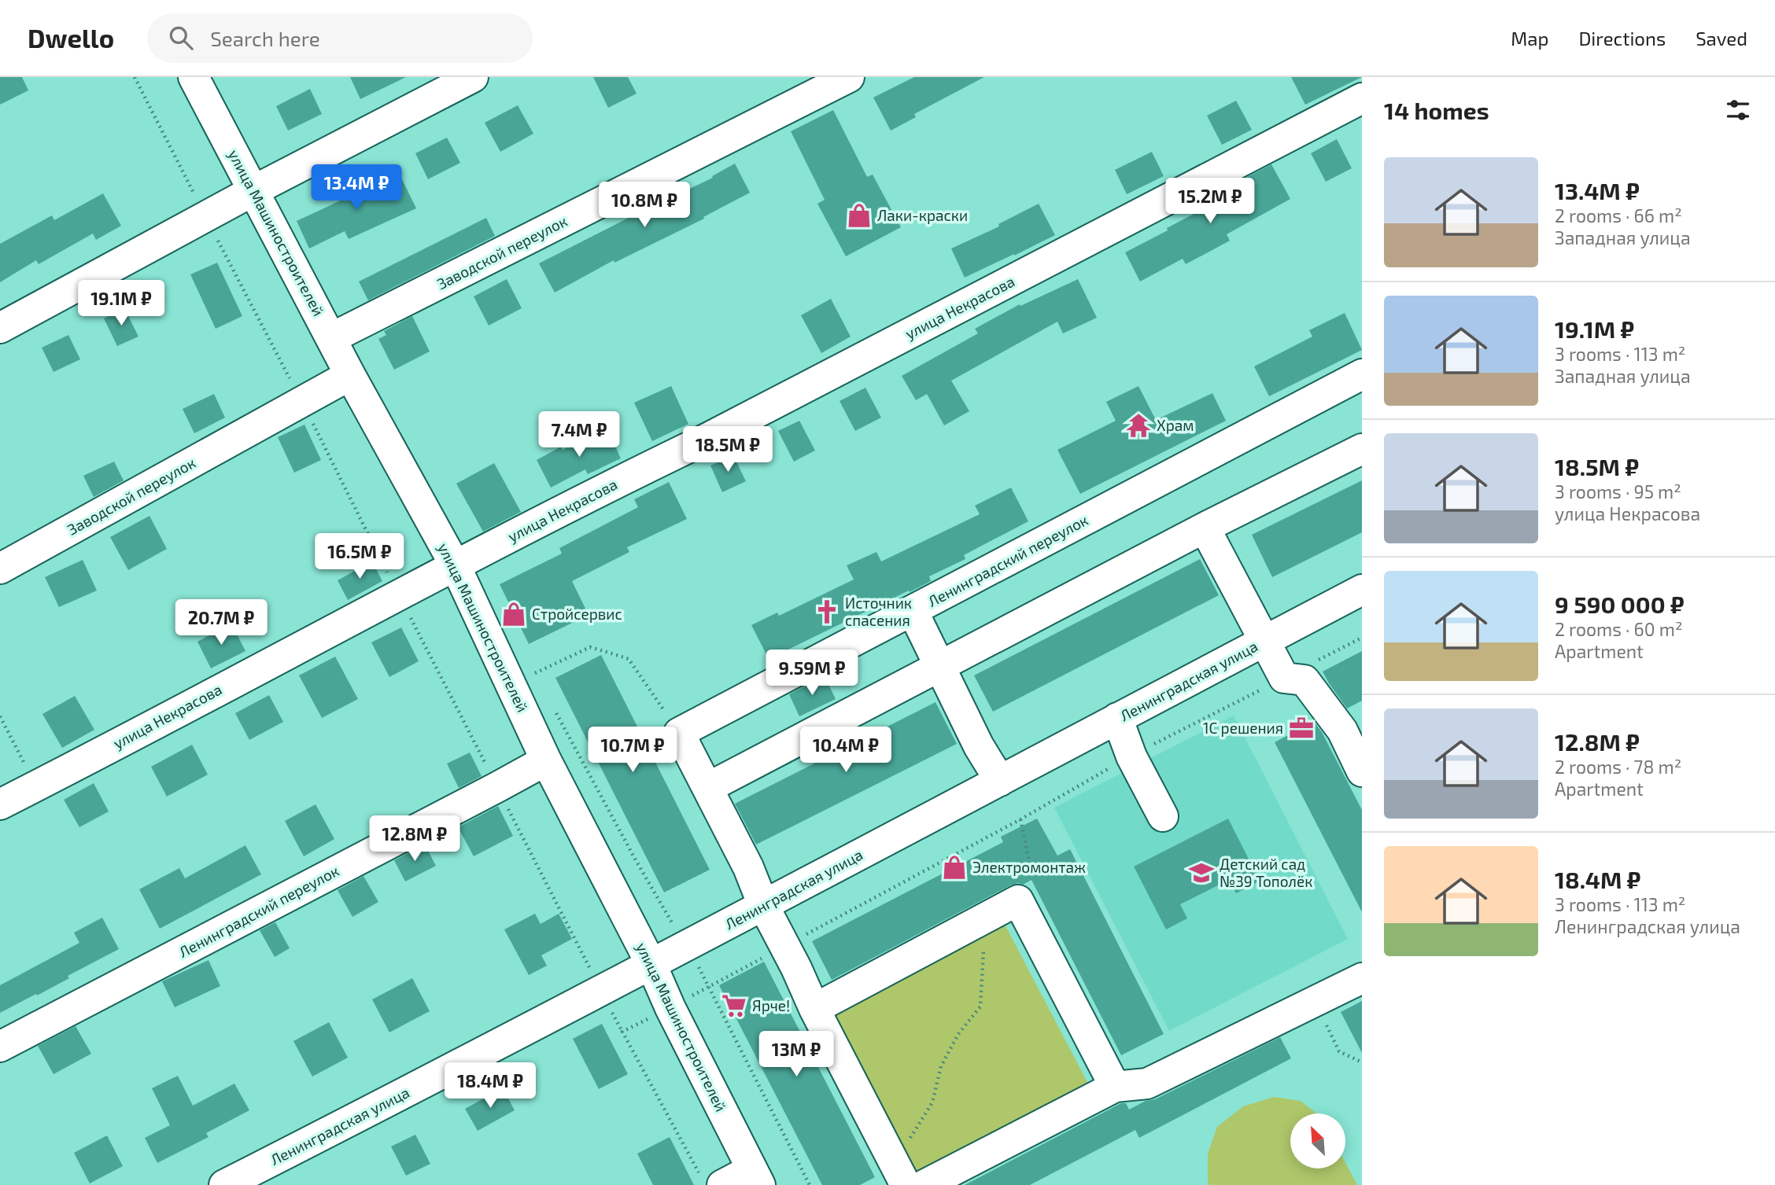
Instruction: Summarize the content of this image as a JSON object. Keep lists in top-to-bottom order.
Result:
{
  "streets": {
    "street": [
      "улица Машиностроителей",
      "Заводской переулок",
      "улица Некрасова",
      "Ленинградский переулок",
      "Ленинградская улица"
    ]
  },
  "crossings": [
    ["улица Машиностроителей", "Заводской переулок"],
    ["улица Машиностроителей", "улица Некрасова"],
    ["улица Машиностроителей", "Ленинградский переулок"],
    ["улица Машиностроителей", "Ленинградская улица"]
  ],
  "places": {
    "shop": ["Лаки-краски", "Стройсервис", "Электромонтаж"],
    "temple": ["Храм"],
    "church": ["Источник спасения"],
    "office": ["1С решения"],
    "school or university": ["Детский сад №39 Тополёк"],
    "supermarket": ["Ярче!"]
  },
  "north": "top left",
  "page": {
    "header": "Dwello",
    "search": "Search here",
    "nav": ["Map", "Directions", "Saved"],
    "heading": "14 homes",
    "list": [
      {
        "name": "13.4M ₽",
        "note": "2 rooms · 66 m² · Западная улица"
      },
      {
        "name": "19.1M ₽",
        "note": "3 rooms · 113 m² · Западная улица"
      },
      {
        "name": "18.5M ₽",
        "note": "3 rooms · 95 m² · улица Некрасова"
      },
      {
        "name": "9 590 000 ₽",
        "note": "2 rooms · 60 m² · Apartment"
      },
      {
        "name": "12.8M ₽",
        "note": "2 rooms · 78 m² · Apartment"
      },
      {
        "name": "18.4M ₽",
        "note": "3 rooms · 113 m² · Ленинградская улица"
      }
    ],
    "price": [
      "13.4M ₽",
      "15.2M ₽",
      "10.8M ₽",
      "19.1M ₽",
      "7.4M ₽",
      "18.5M ₽",
      "16.5M ₽",
      "20.7M ₽",
      "9.59M ₽",
      "10.7M ₽",
      "10.4M ₽",
      "12.8M ₽",
      "13M ₽",
      "18.4M ₽"
    ]
  }
}
